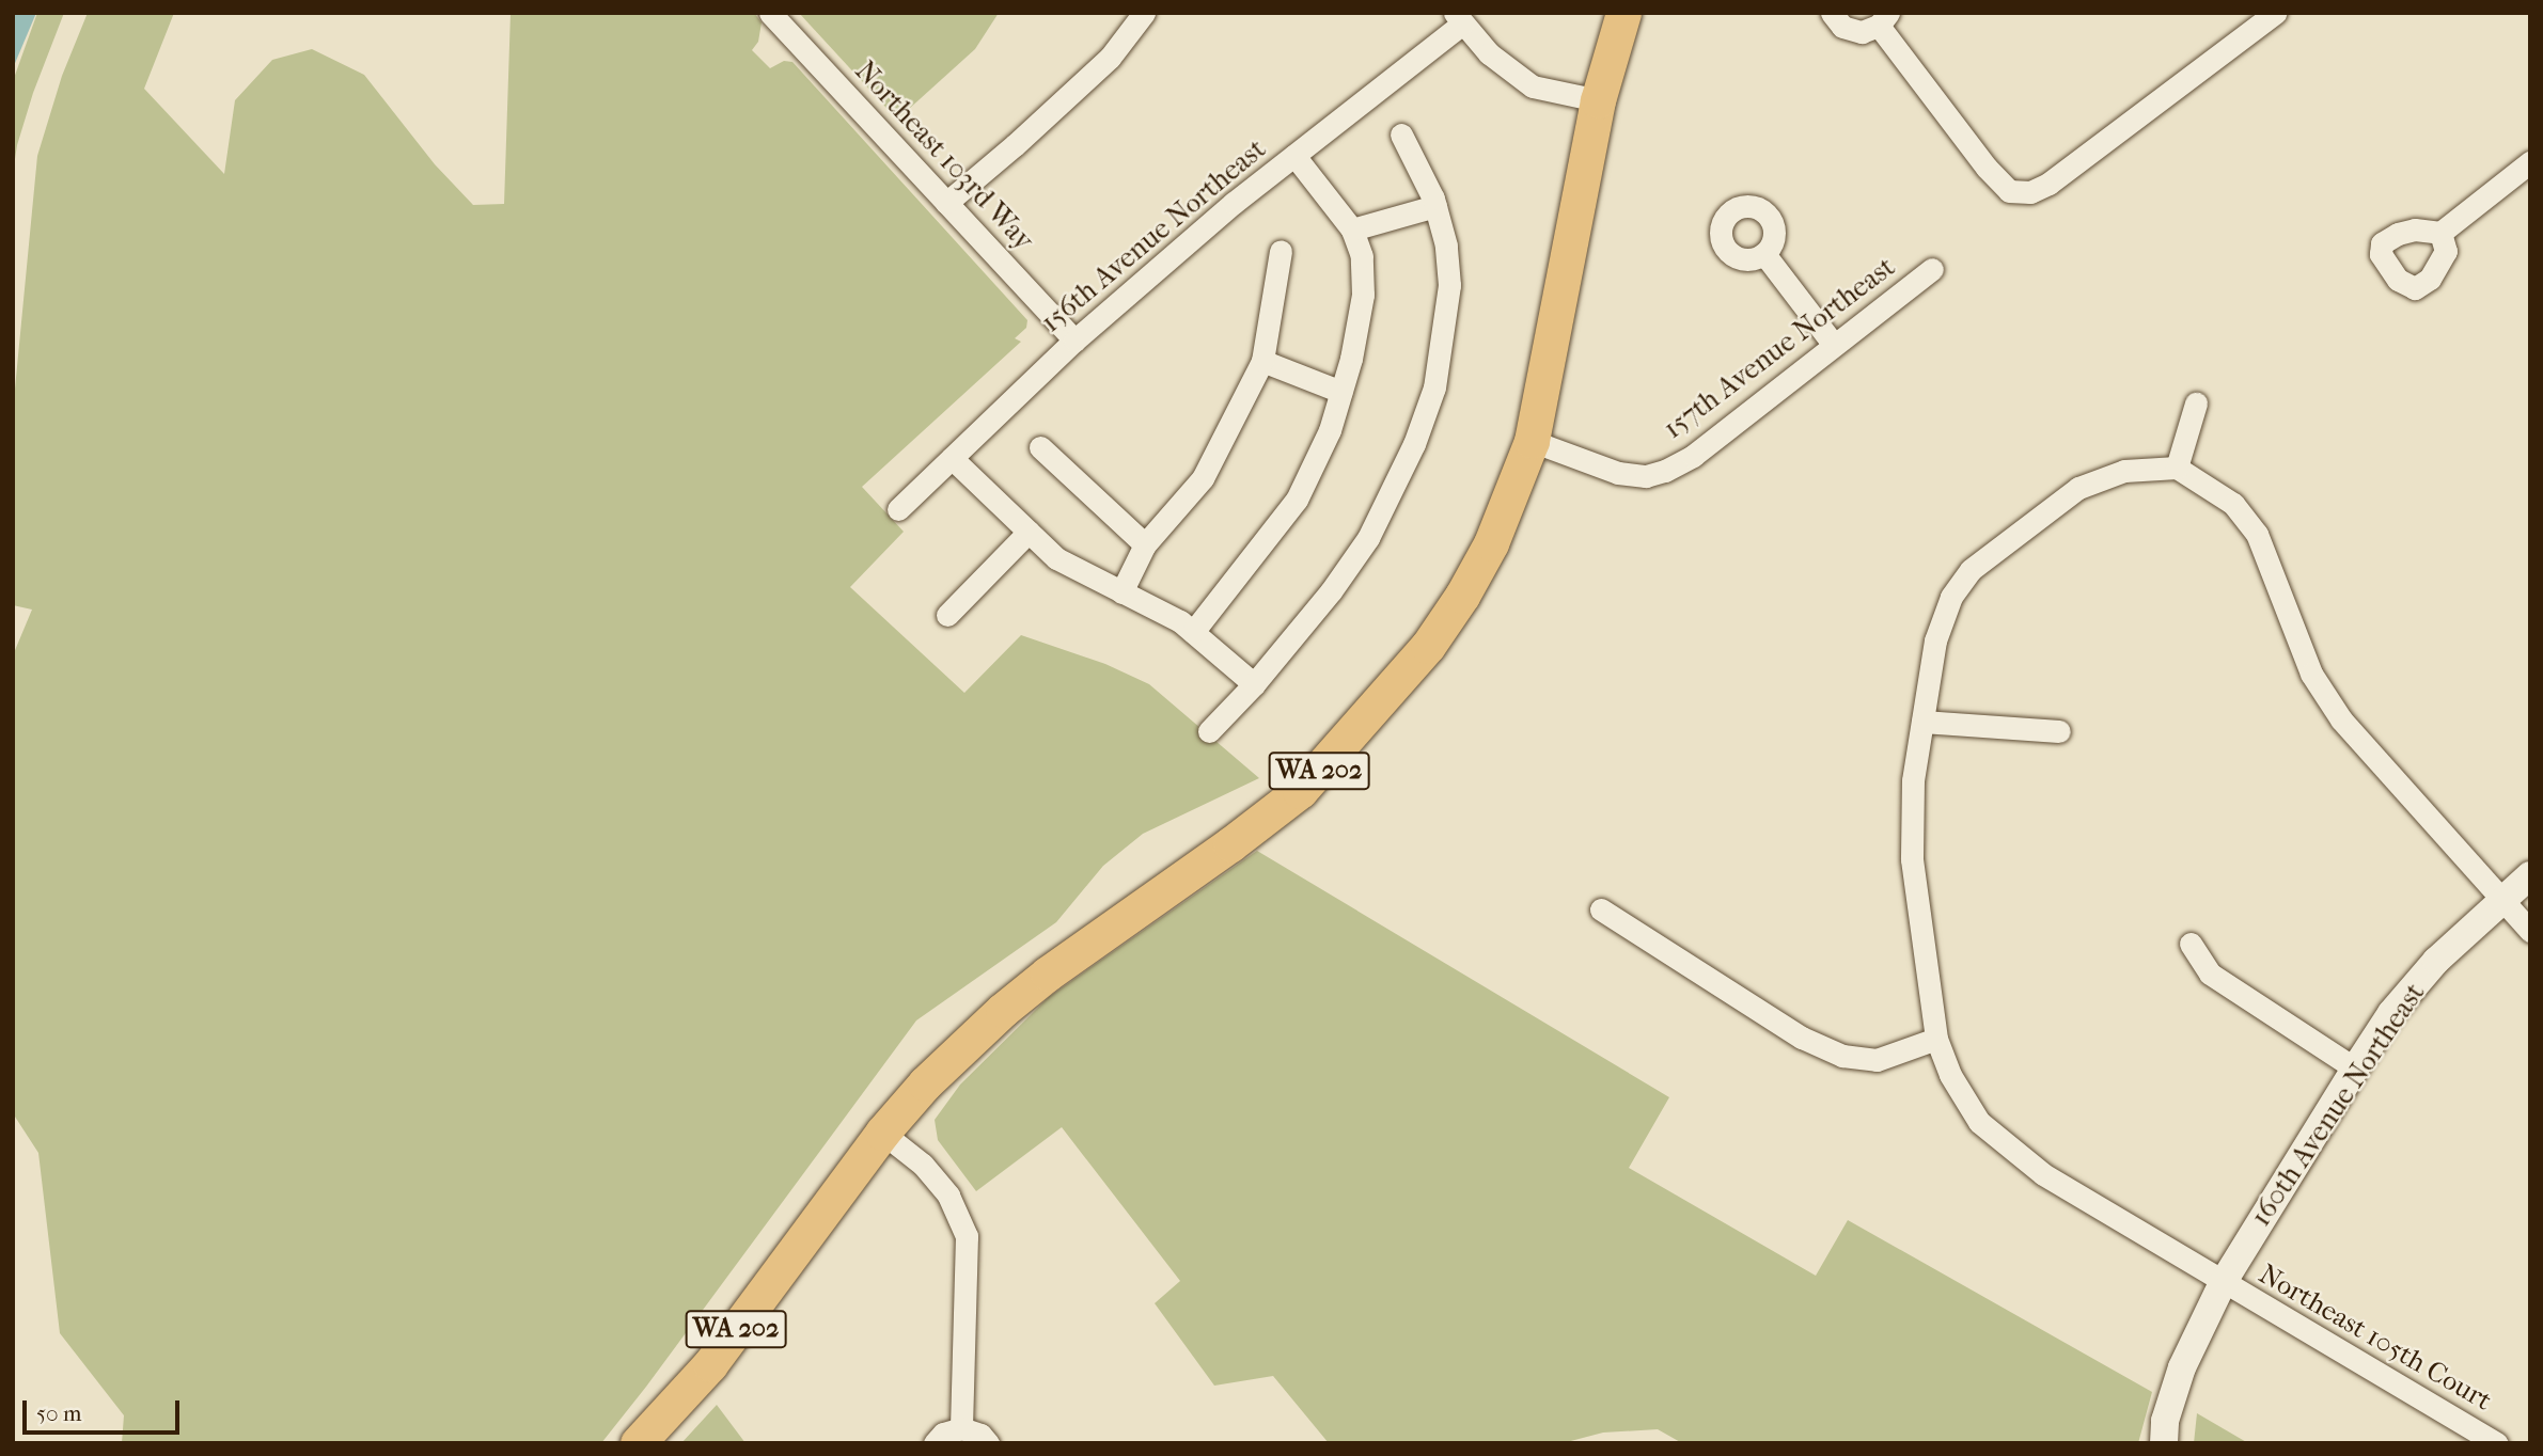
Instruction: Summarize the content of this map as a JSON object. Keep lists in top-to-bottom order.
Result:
{
  "streets": {
    "main road": ["WA 202"],
    "street": [
      "Northeast 103rd Way",
      "156th Avenue Northeast",
      "157th Avenue Northeast",
      "160th Avenue Northeast",
      "Northeast 105th Court"
    ]
  },
  "crossings": [
    ["Northeast 103rd Way", "156th Avenue Northeast"],
    ["157th Avenue Northeast", "WA 202"],
    ["160th Avenue Northeast", "Northeast 105th Court"]
  ],
  "scale_bar": "50 m"
}
